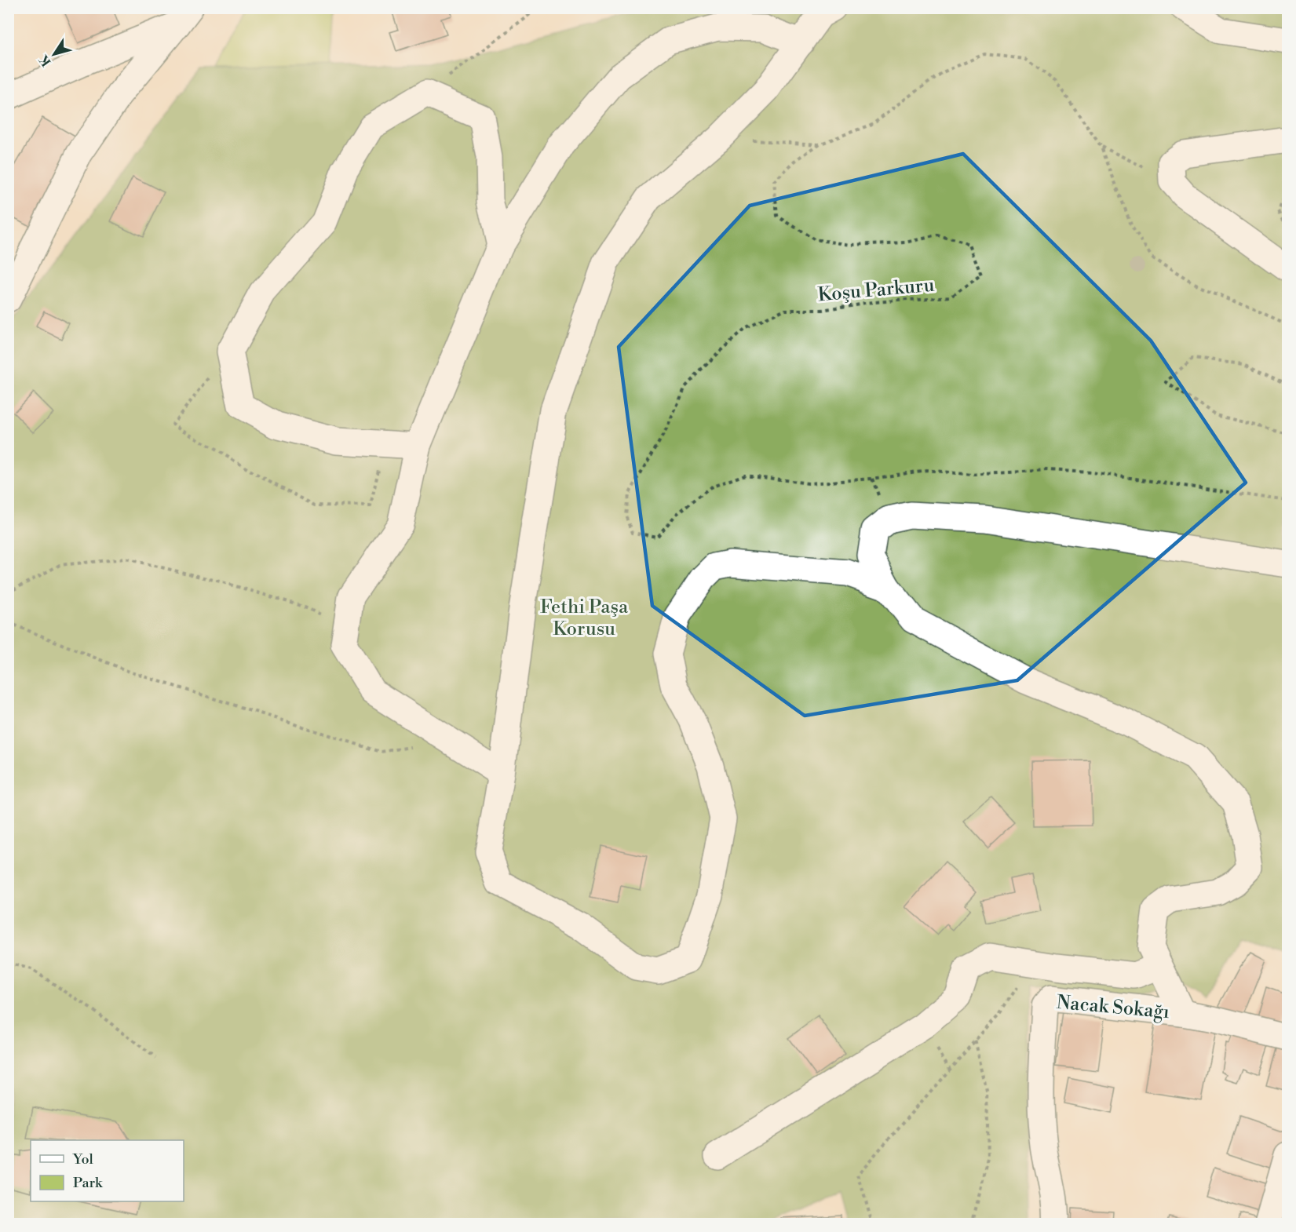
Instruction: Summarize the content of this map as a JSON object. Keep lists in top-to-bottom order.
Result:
{
  "streets": {
    "street": ["Nacak Sokağı"],
    "path": ["Koşu Parkuru"]
  },
  "parks": ["Fethi Paşa Korusu"],
  "legend": ["Yol", "Park"],
  "north": "bottom left"
}
